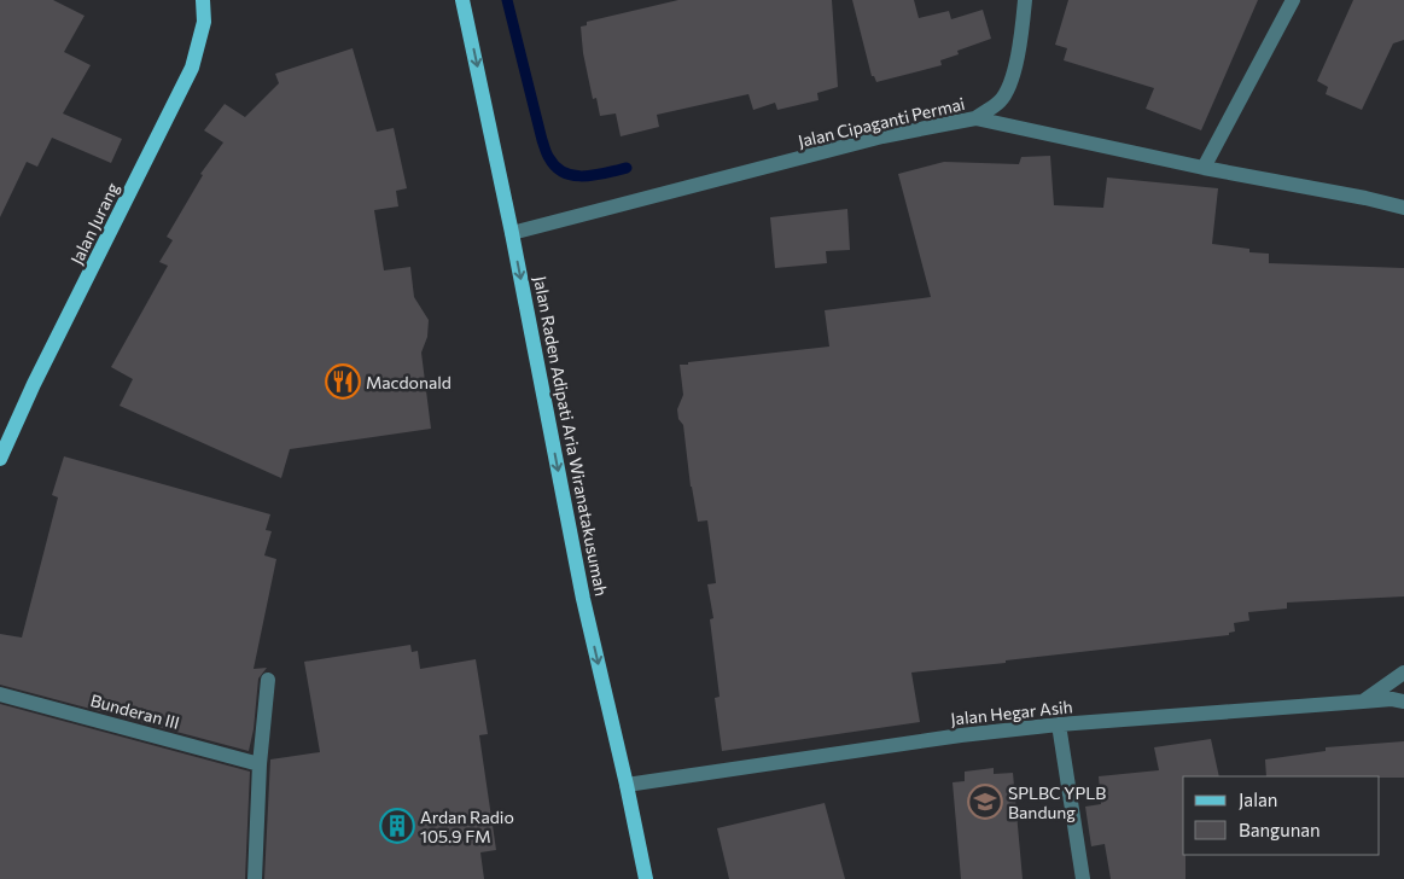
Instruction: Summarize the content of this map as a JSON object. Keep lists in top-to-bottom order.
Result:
{
  "streets": {
    "main road": ["Jalan Jurang", "Jalan Raden Adipati Aria Wiranatakusumah"],
    "street": ["Jalan Cipaganti Permai", "Bunderan III", "Jalan Hegar Asih"]
  },
  "crossings": [
    ["Jalan Cipaganti Permai", "Jalan Raden Adipati Aria Wiranatakusumah"],
    ["Jalan Raden Adipati Aria Wiranatakusumah", "Jalan Hegar Asih"]
  ],
  "one_way": ["Jalan Raden Adipati Aria Wiranatakusumah"],
  "places": {
    "restaurant": ["Macdonald"],
    "school or university": ["SPLBC YPLB Bandung"],
    "building": ["Ardan Radio 105.9 FM"]
  },
  "legend": ["Jalan", "Bangunan"]
}
